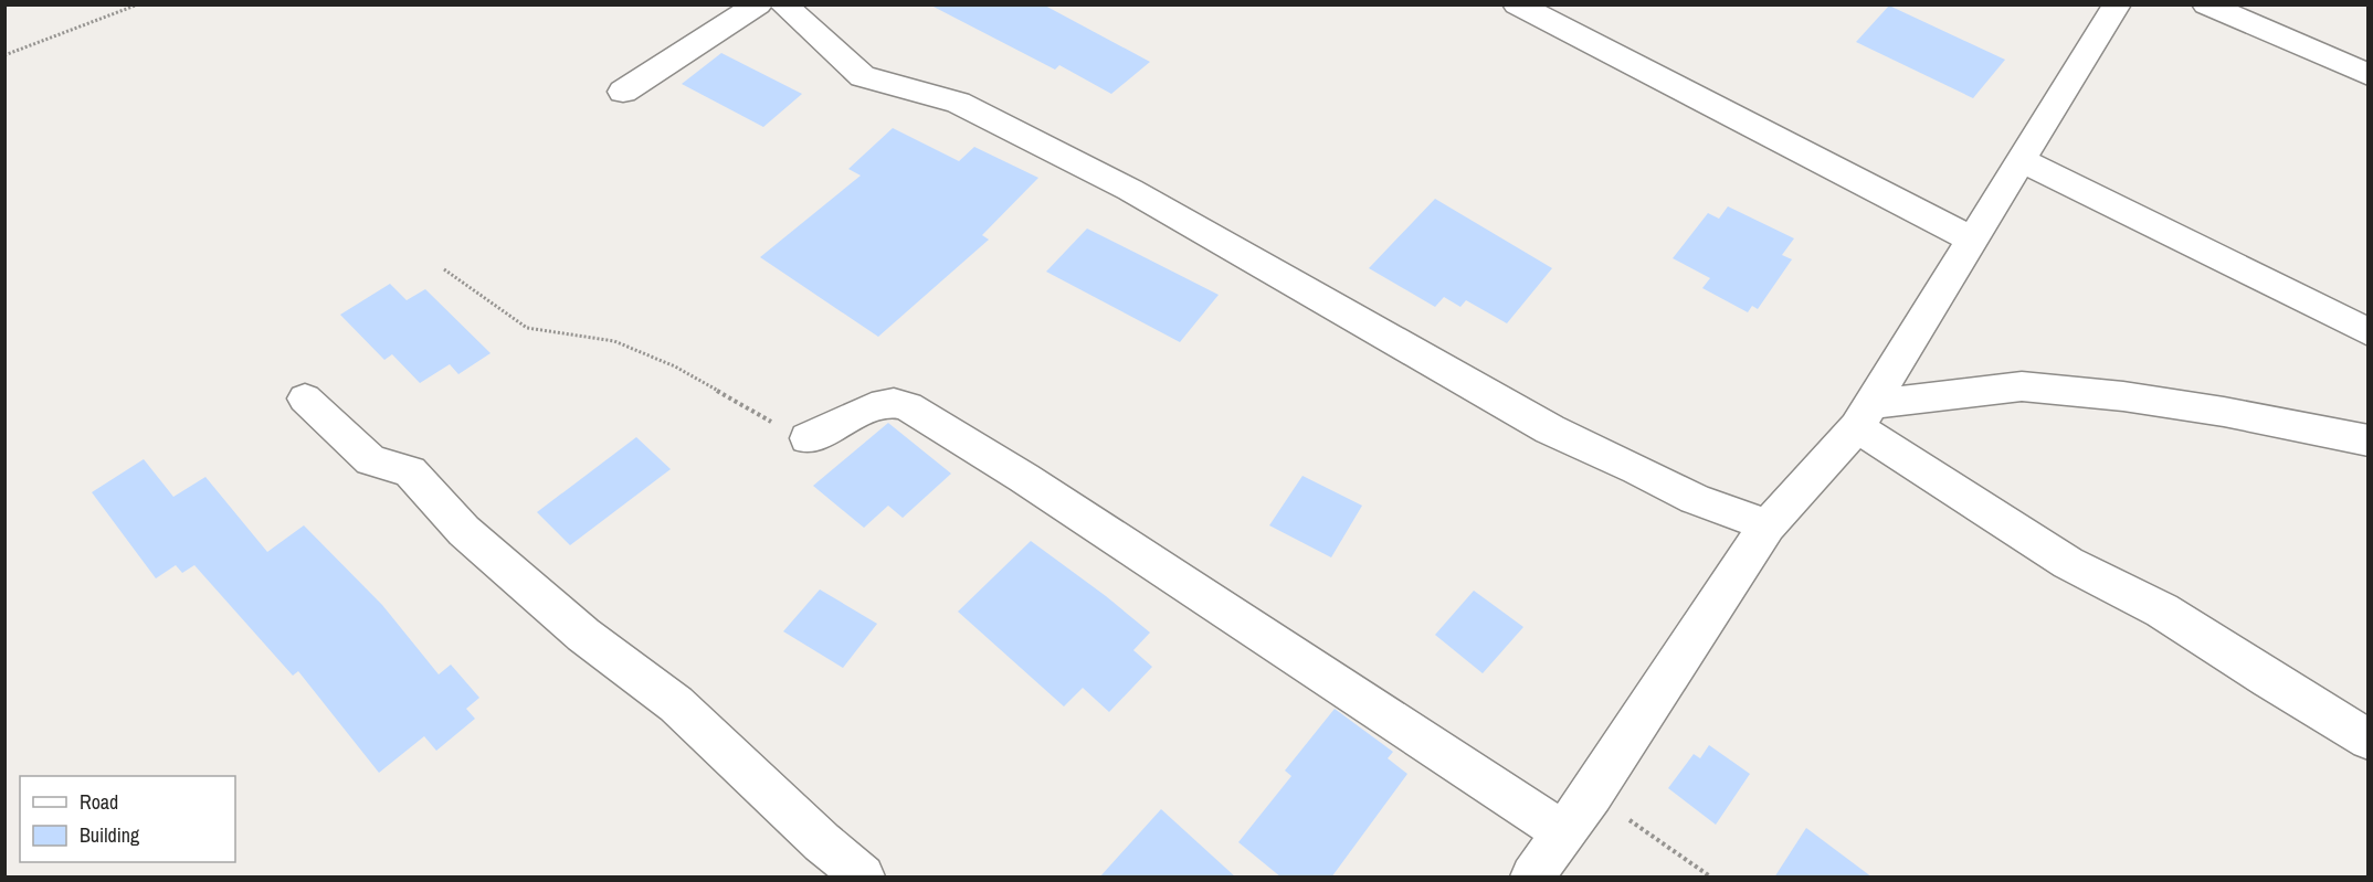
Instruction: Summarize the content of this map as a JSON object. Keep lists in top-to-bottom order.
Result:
{
  "legend": ["Road", "Building"]
}
